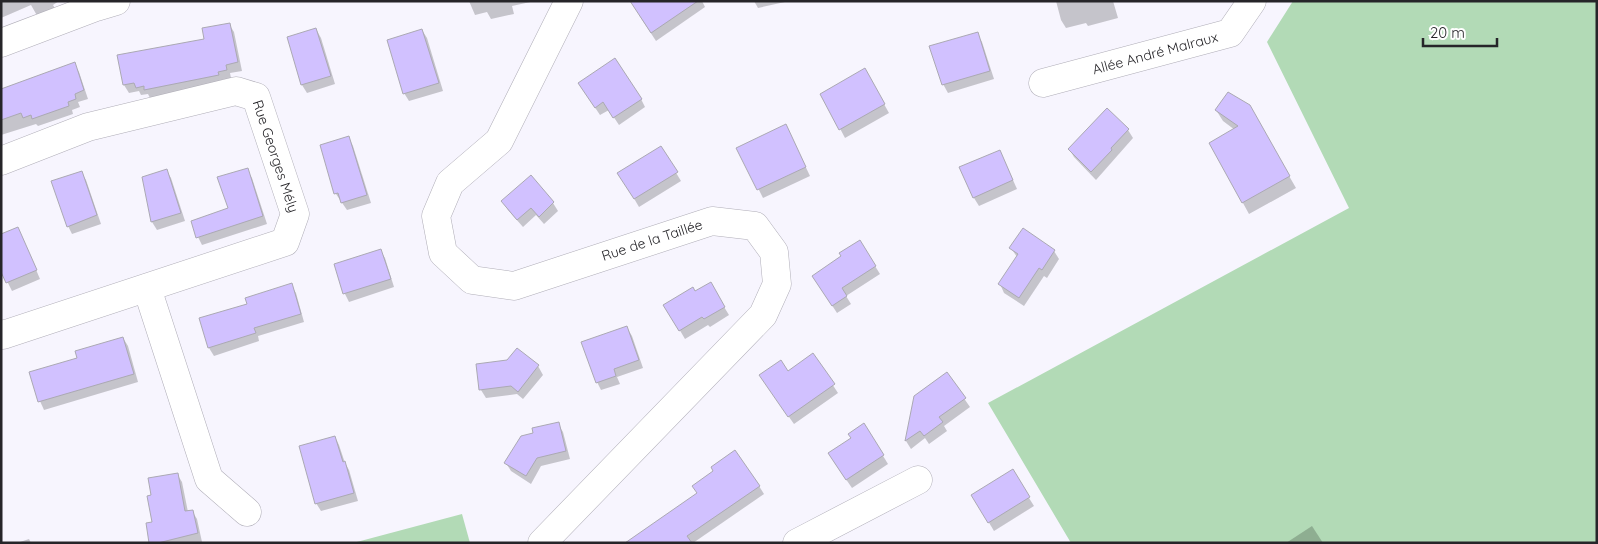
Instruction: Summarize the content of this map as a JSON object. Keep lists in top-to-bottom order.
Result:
{
  "streets": {
    "street": ["Allée André Malraux", "Rue Georges Mély", "Rue de la Taillée"]
  },
  "scale_bar": "20 m"
}
